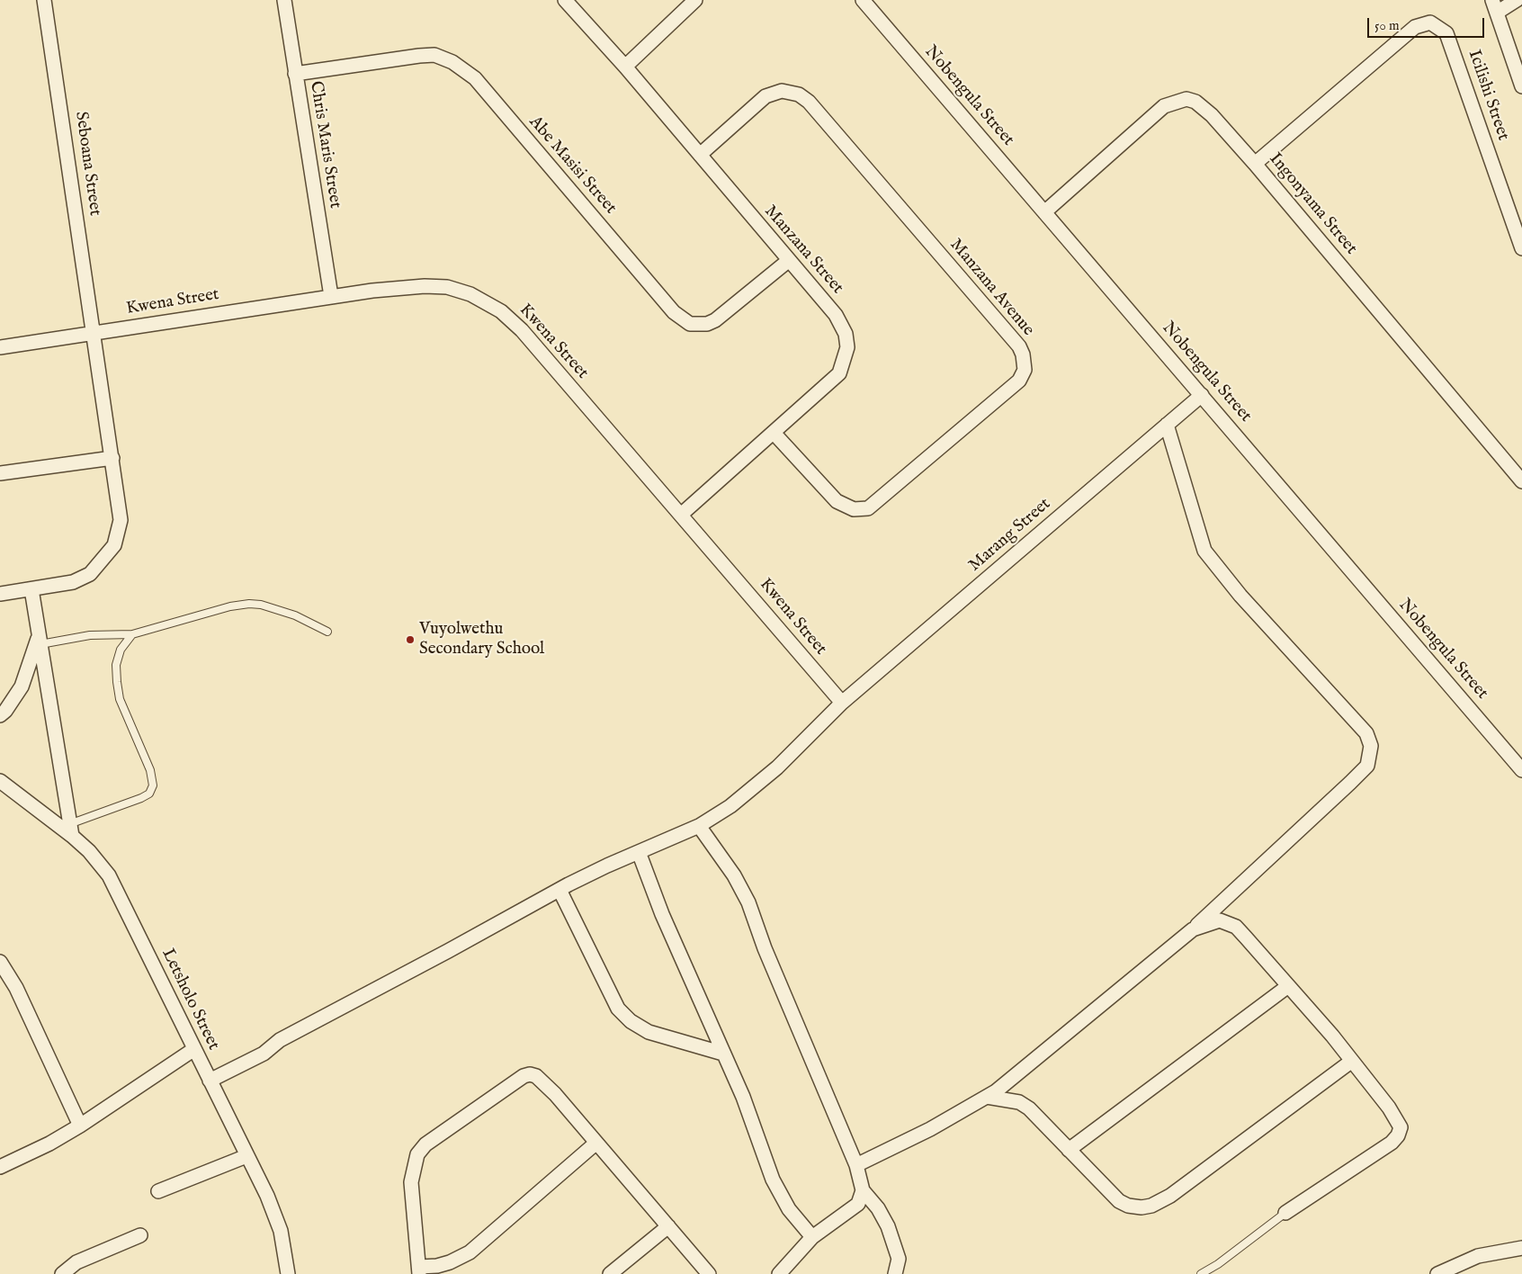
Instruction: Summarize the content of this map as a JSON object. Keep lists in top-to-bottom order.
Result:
{
  "streets": {
    "street": [
      "Icilishi Street",
      "Nobengula Street",
      "Chris Maris Street",
      "Seboana Street",
      "Abe Masisi Street",
      "Ingonyama Street",
      "Manzana Street",
      "Manzana Avenue",
      "Kwena Street",
      "Marang Street",
      "Letsholo Street"
    ]
  },
  "crossings": [
    ["Icilishi Street", "Ingonyama Street"],
    ["Nobengula Street", "Ingonyama Street"],
    ["Nobengula Street", "Marang Street"],
    ["Chris Maris Street", "Abe Masisi Street"],
    ["Chris Maris Street", "Kwena Street"],
    ["Seboana Street", "Kwena Street"],
    ["Abe Masisi Street", "Manzana Street"],
    ["Manzana Street", "Manzana Avenue"],
    ["Manzana Street", "Kwena Street"],
    ["Kwena Street", "Marang Street"],
    ["Marang Street", "Letsholo Street"]
  ],
  "places": ["Vuyolwethu Secondary School"],
  "scale_bar": "50 m"
}
